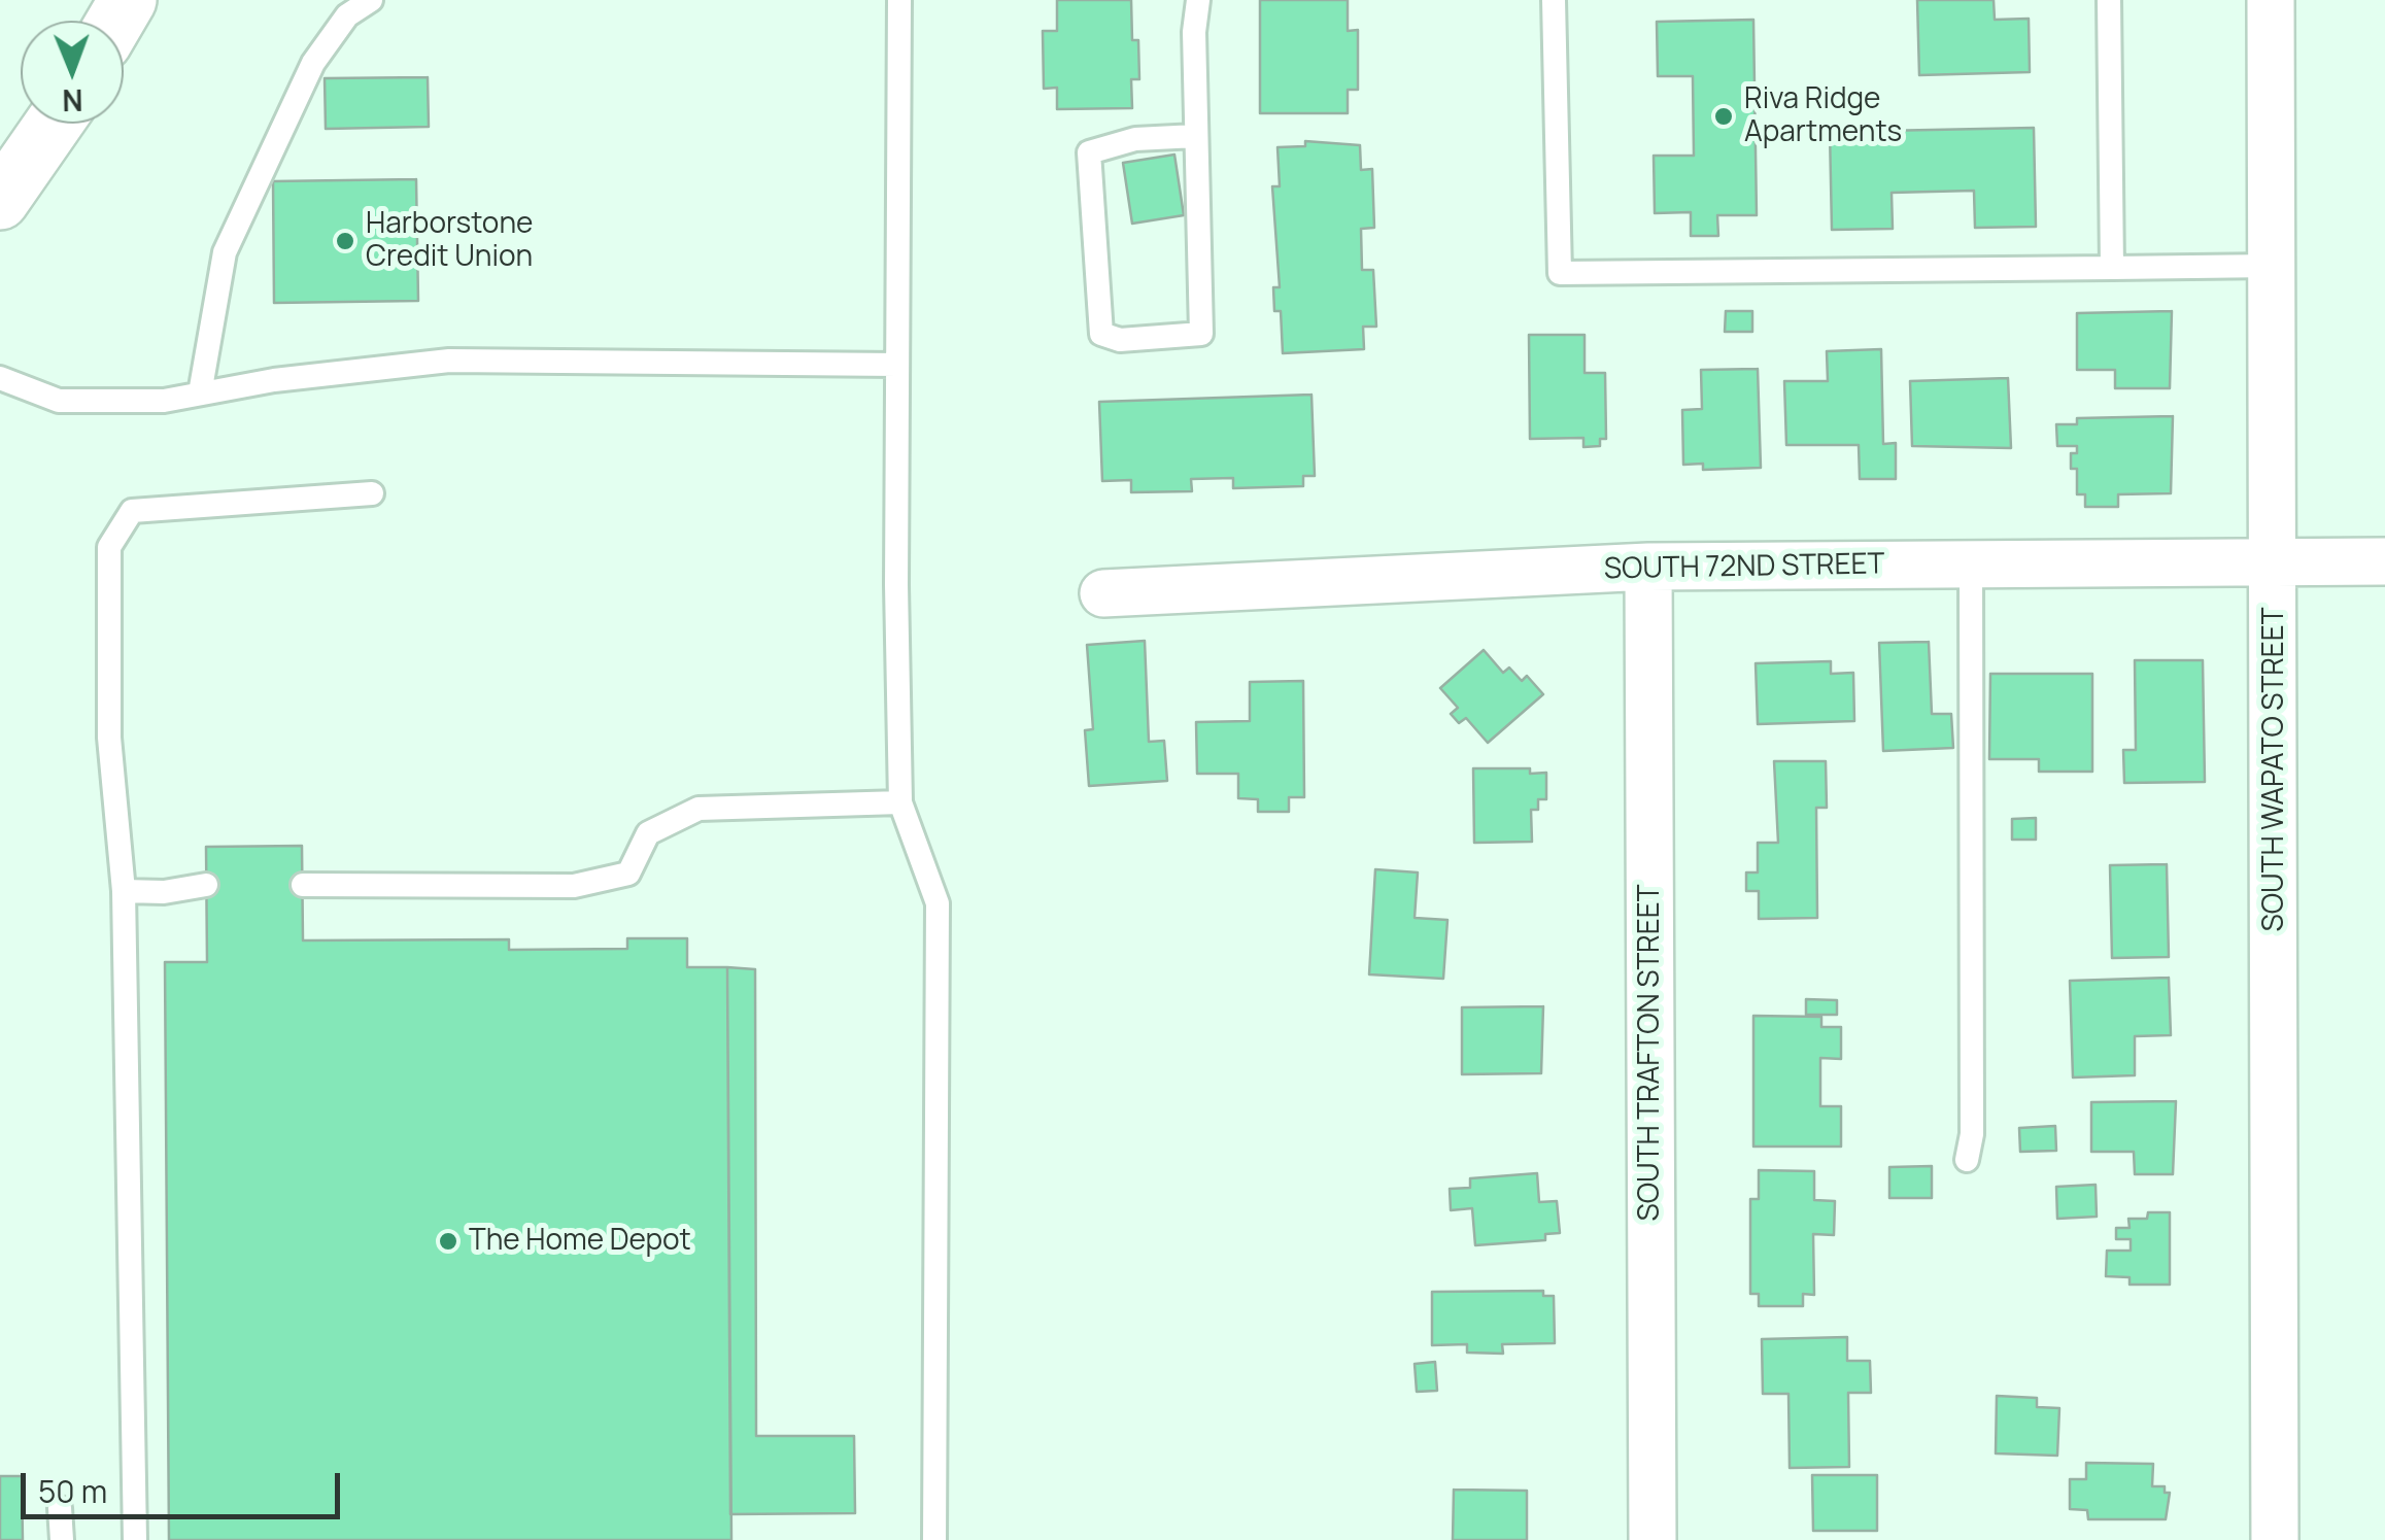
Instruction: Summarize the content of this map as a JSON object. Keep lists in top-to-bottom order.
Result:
{
  "streets": {
    "street": ["SOUTH 72ND STREET", "SOUTH WAPATO STREET", "SOUTH TRAFTON STREET"]
  },
  "crossings": [
    ["SOUTH 72ND STREET", "SOUTH WAPATO STREET"],
    ["SOUTH 72ND STREET", "SOUTH TRAFTON STREET"]
  ],
  "places": ["Riva Ridge Apartments", "Harborstone Credit Union", "The Home Depot"],
  "scale_bar": "50 m",
  "north": "bottom"
}
